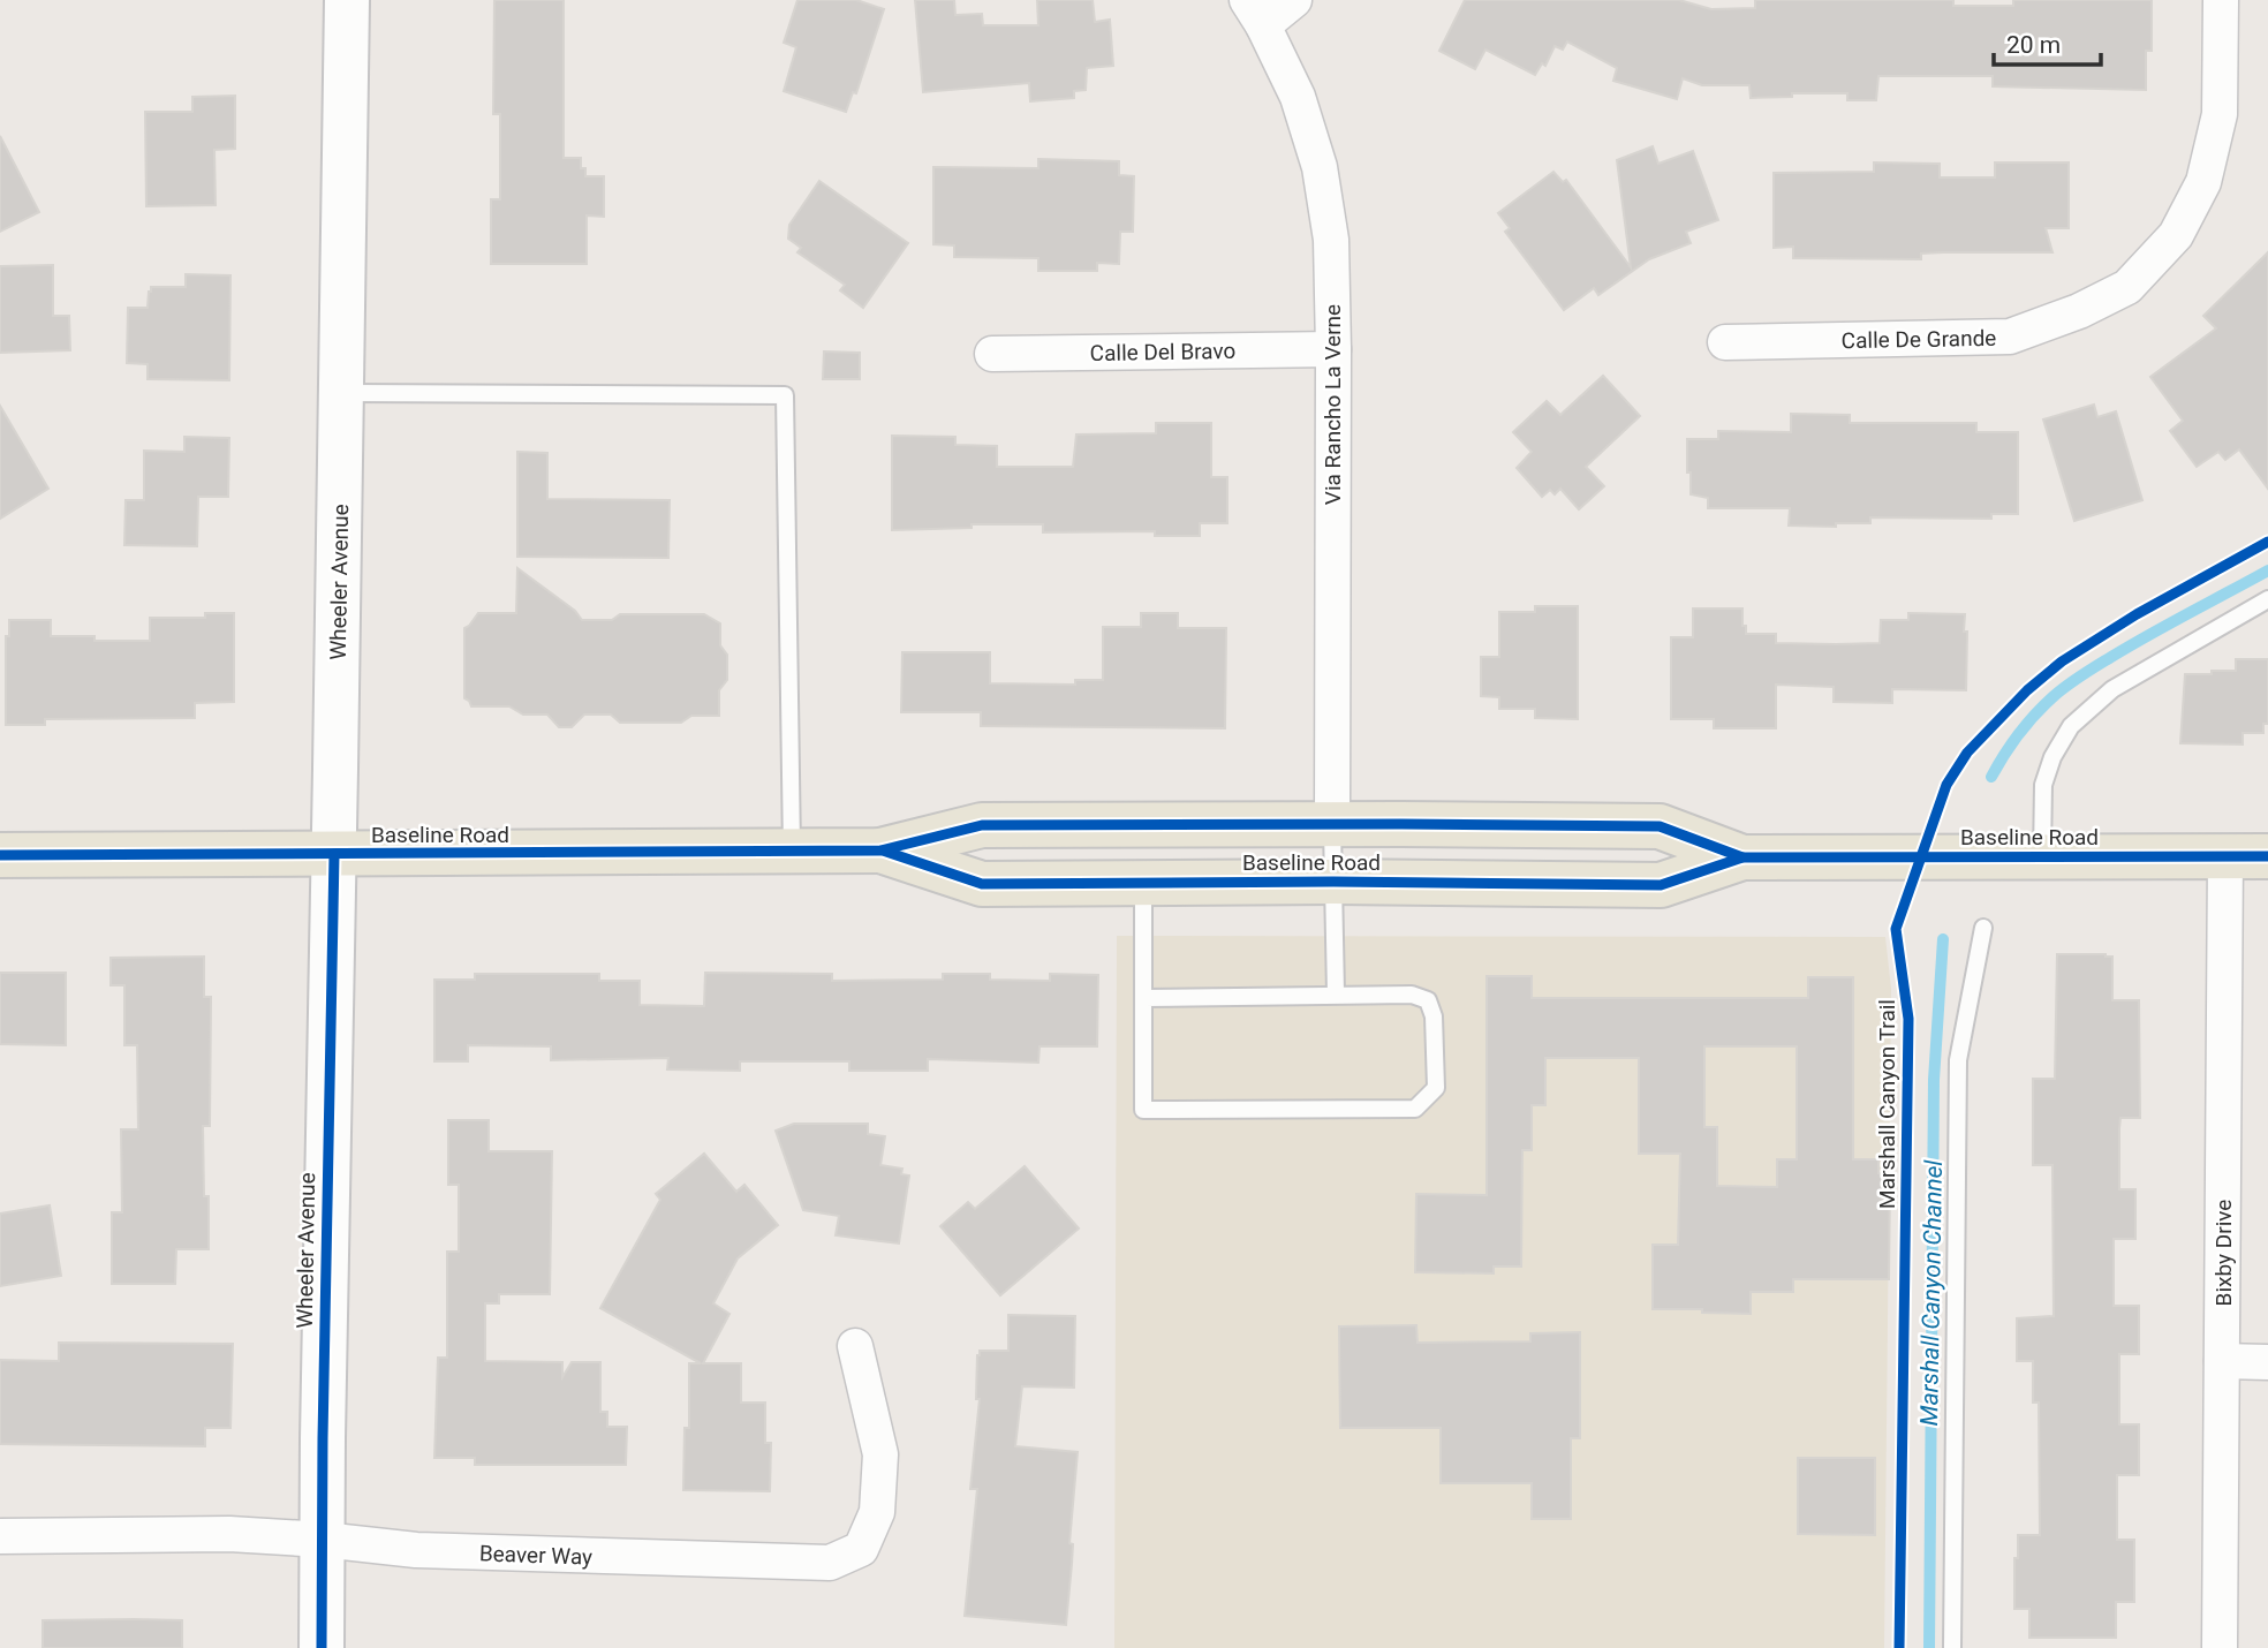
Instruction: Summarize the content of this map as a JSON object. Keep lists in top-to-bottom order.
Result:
{
  "streets": {
    "main road": ["Wheeler Avenue", "Baseline Road"],
    "street": [
      "Calle De Grande",
      "Calle Del Bravo",
      "Via Rancho La Verne",
      "Bixby Drive",
      "Beaver Way"
    ],
    "cycle path": ["Marshall Canyon Trail"]
  },
  "crossings": [
    ["Calle Del Bravo", "Via Rancho La Verne"],
    ["Via Rancho La Verne", "Baseline Road"],
    ["Wheeler Avenue", "Baseline Road"],
    ["Wheeler Avenue", "Beaver Way"],
    ["Baseline Road", "Bixby Drive"]
  ],
  "water": ["Marshall Canyon Channel"],
  "scale_bar": "20 m"
}
